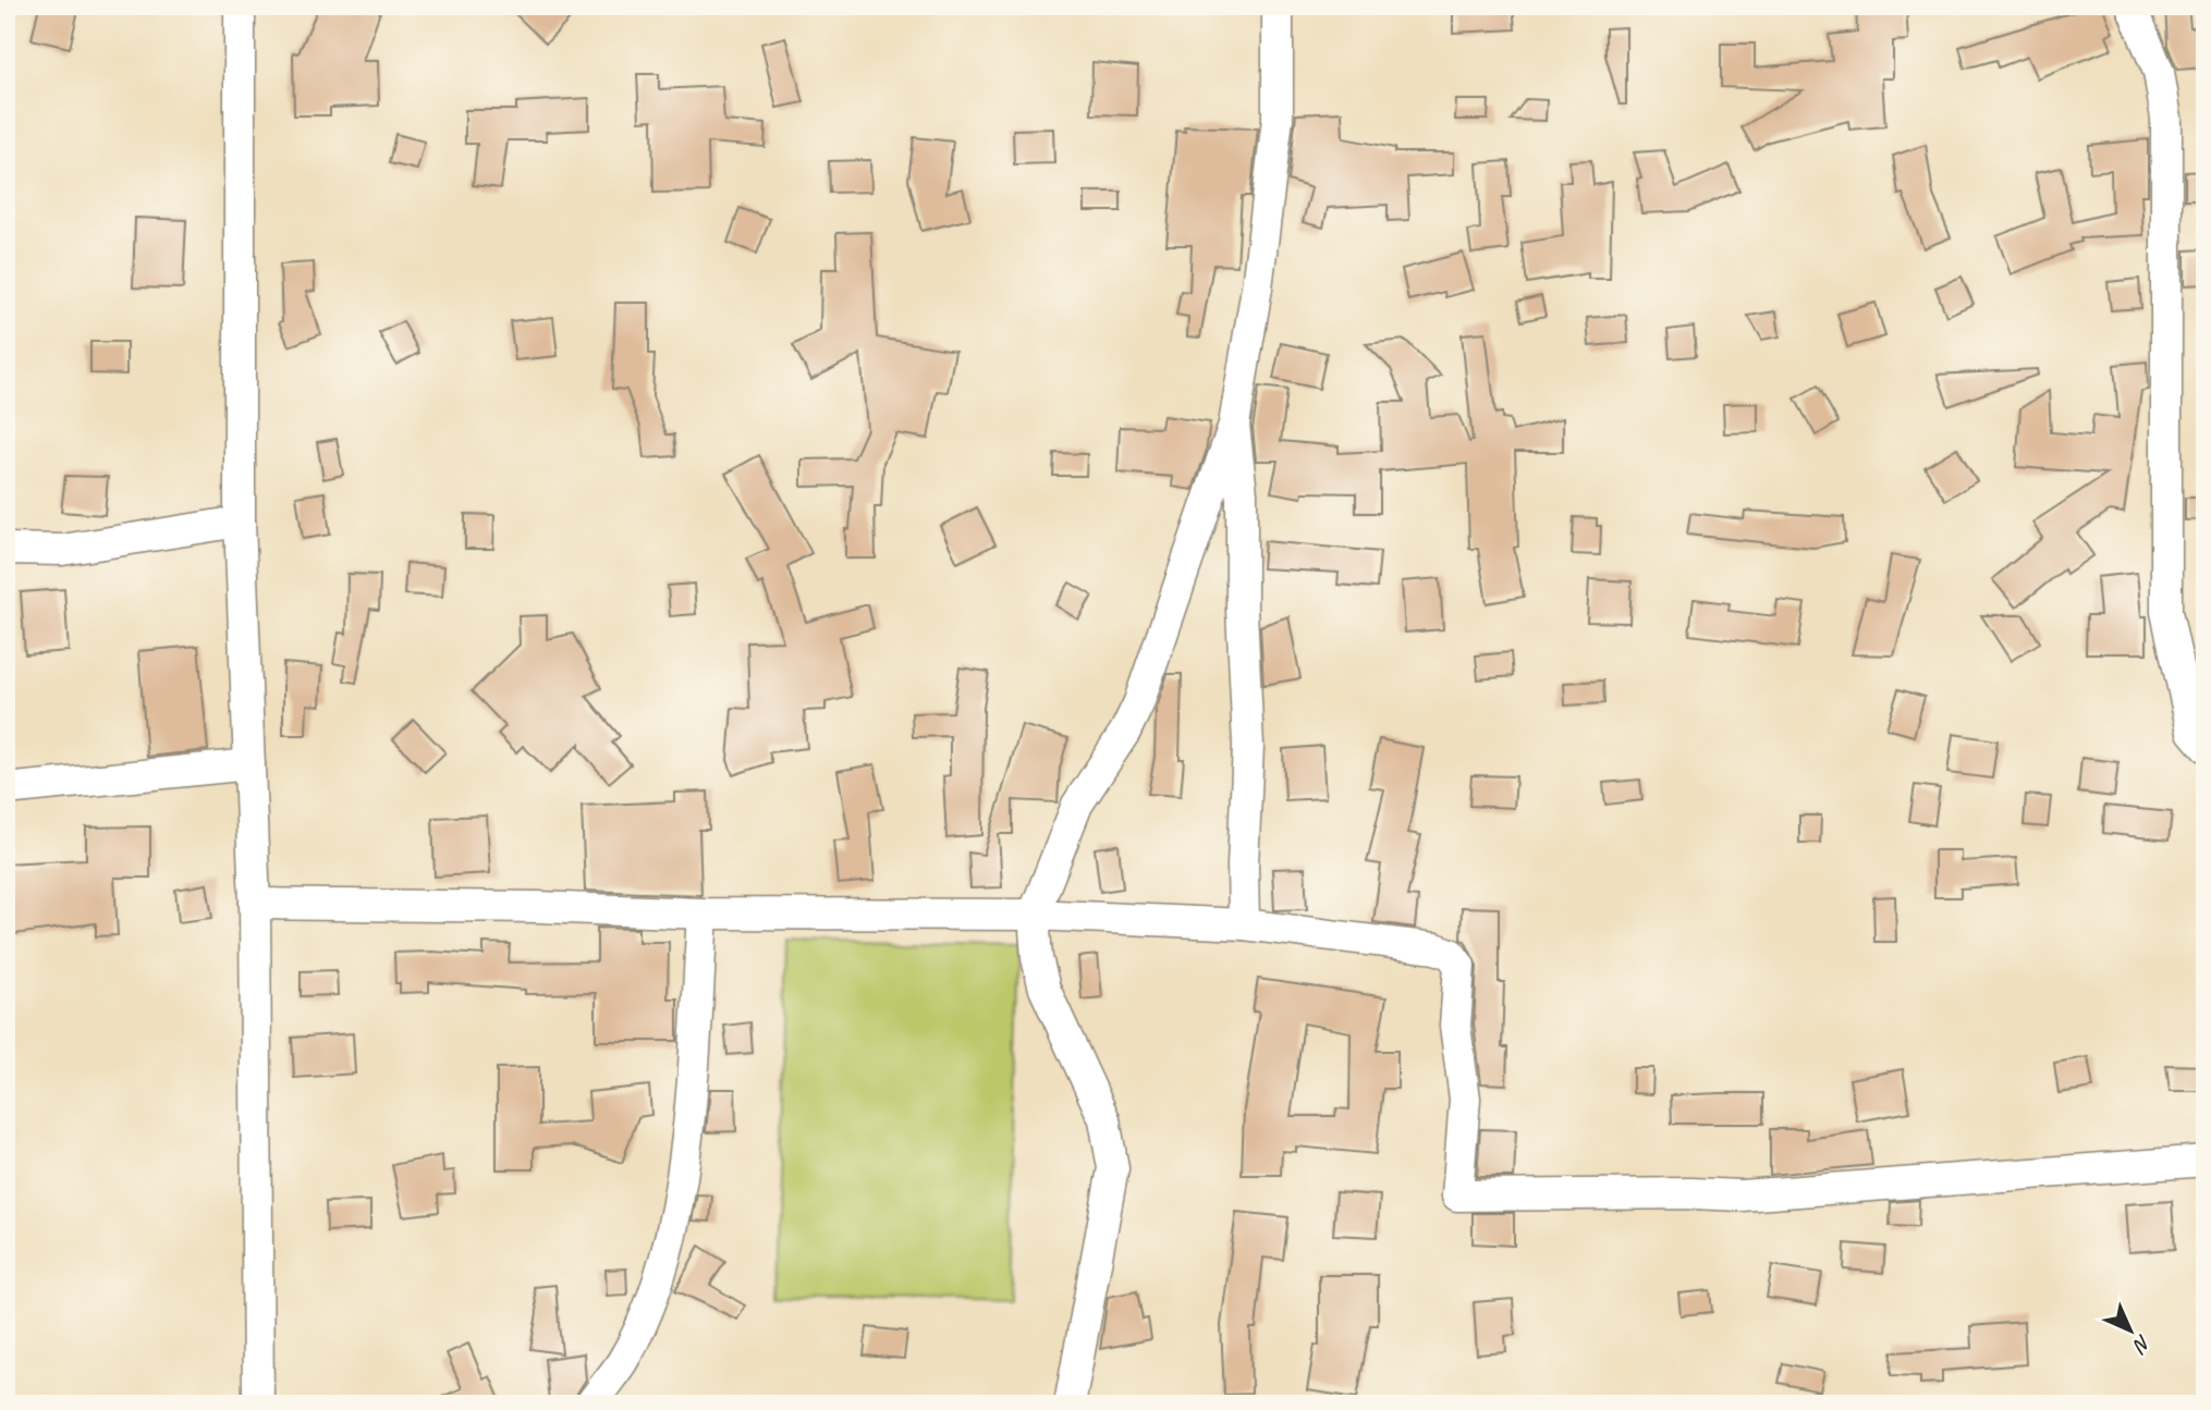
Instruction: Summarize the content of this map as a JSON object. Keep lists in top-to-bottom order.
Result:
{
  "north": "bottom right"
}
